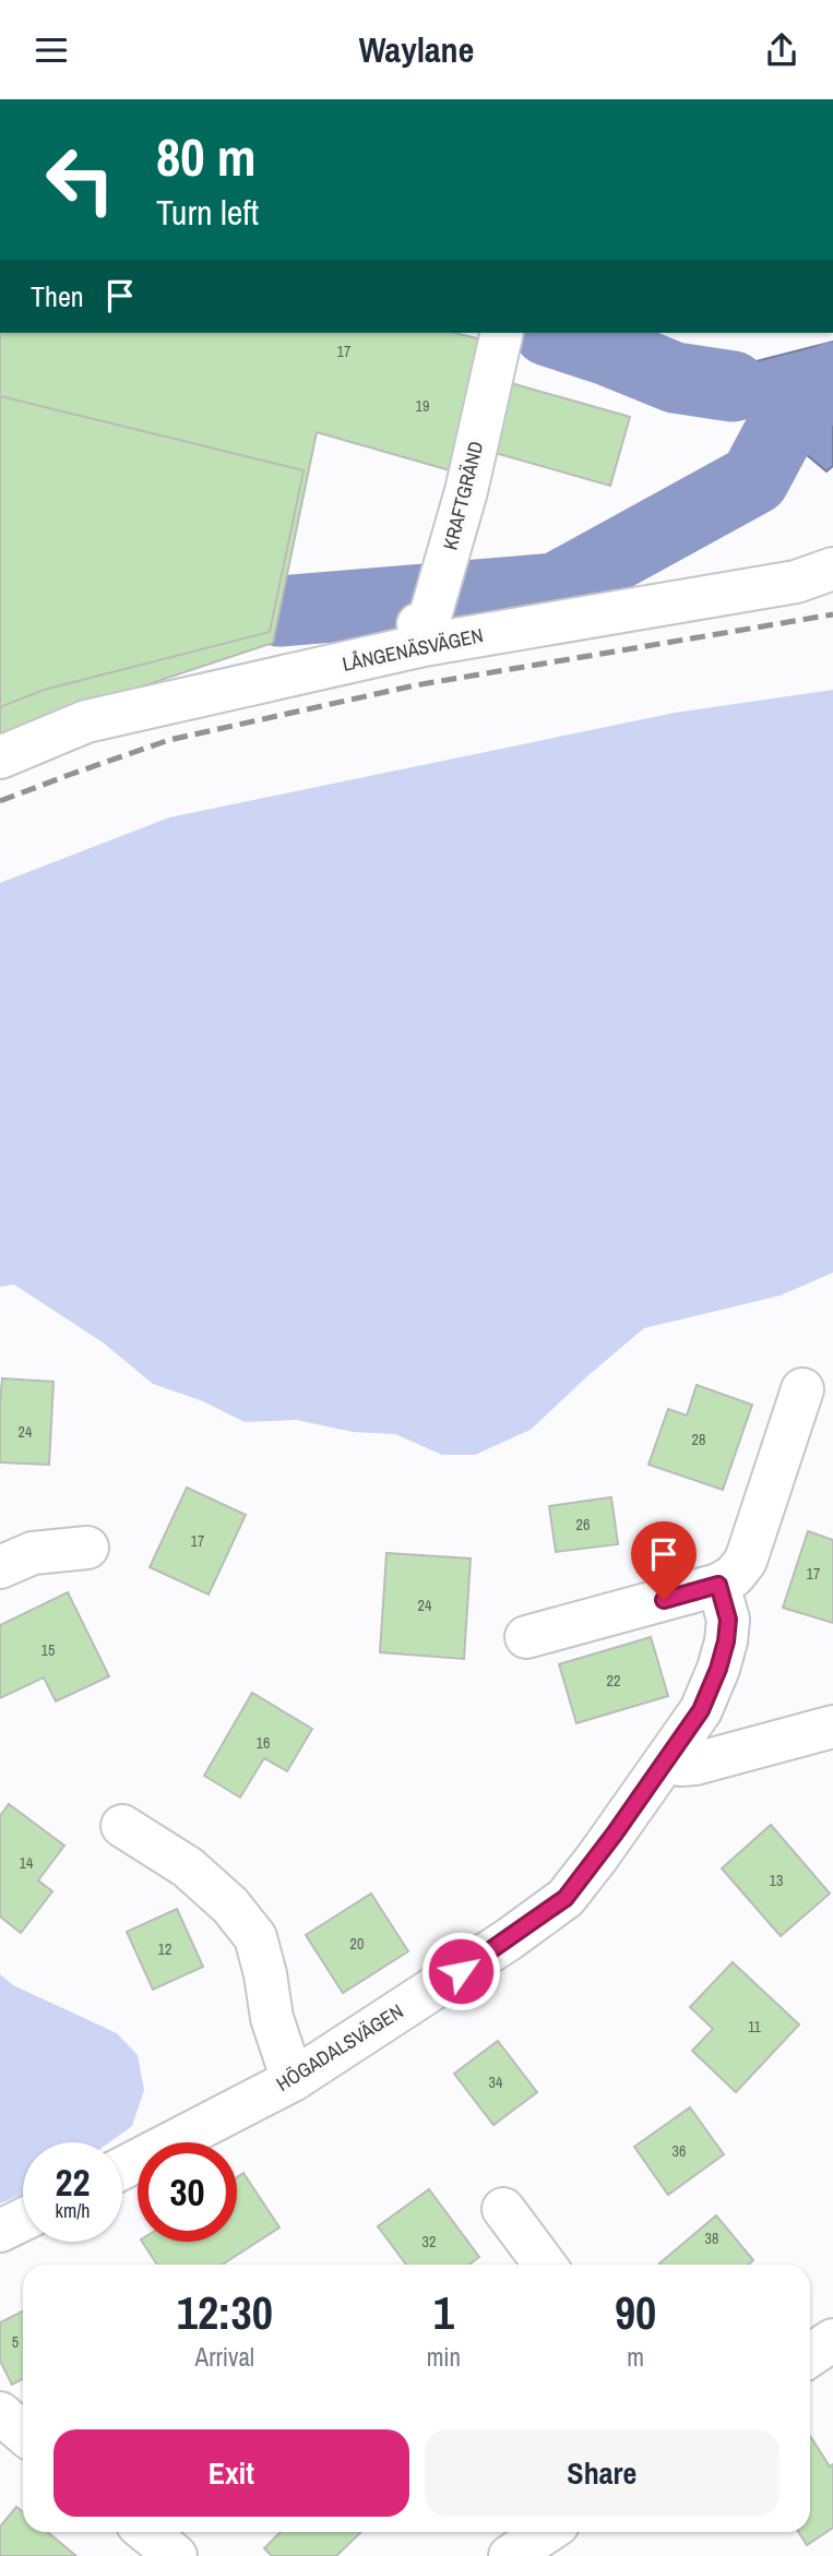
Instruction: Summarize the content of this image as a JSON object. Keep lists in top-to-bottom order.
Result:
{
  "streets": {
    "street": ["KRAFTGRÄND", "LÅNGENÄSVÄGEN", "HÖGADALSVÄGEN"]
  },
  "crossings": [
    ["KRAFTGRÄND", "LÅNGENÄSVÄGEN"]
  ],
  "house_numbers": [
    "17",
    "19",
    "24",
    "28",
    "26",
    "17",
    "17",
    "24",
    "15",
    "22",
    "16",
    "14",
    "13",
    "20",
    "12",
    "11",
    "34",
    "36",
    "38",
    "32",
    "5"
  ],
  "page": {
    "header": "Waylane",
    "turn": ["80 m", "Turn left"],
    "then": "Then",
    "speed": "22 km/h",
    "limit": "30",
    "eta": [
      "12:30",
      "Arrival",
      "1",
      "min",
      "90",
      "m"
    ],
    "buttons": ["Exit", "Share"]
  }
}
